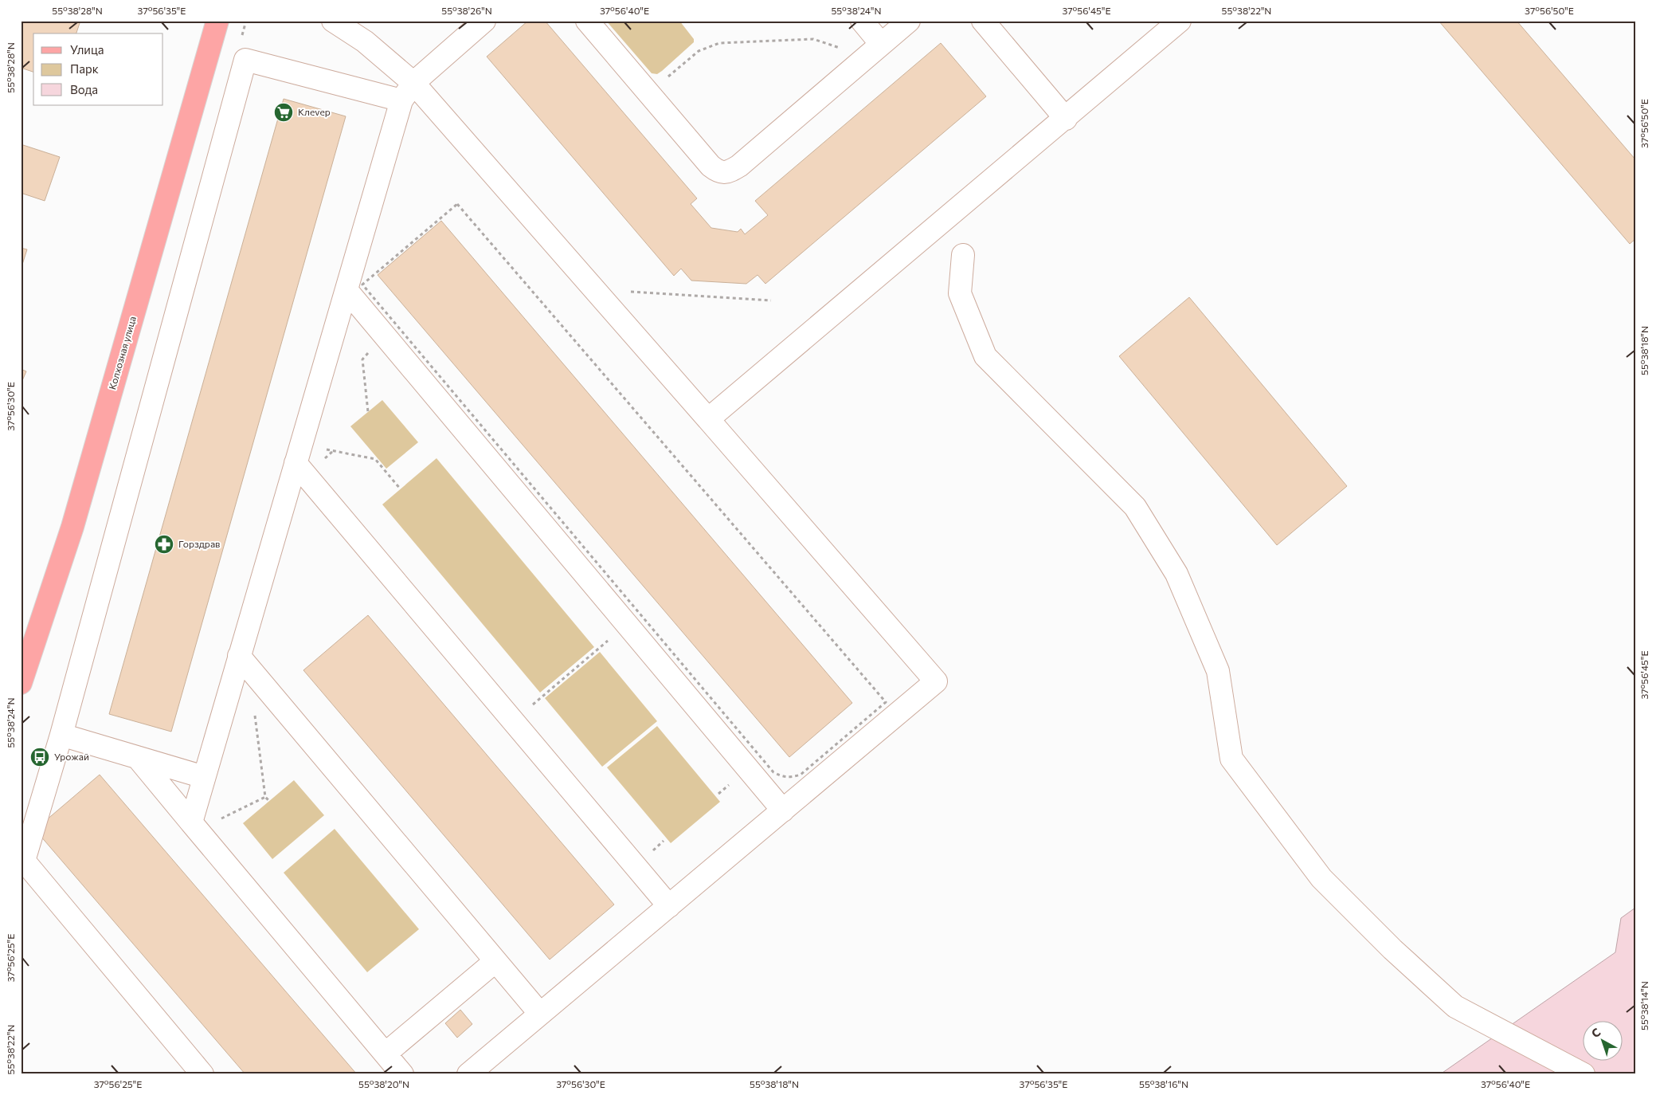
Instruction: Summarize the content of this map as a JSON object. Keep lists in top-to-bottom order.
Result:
{
  "streets": {
    "main road": ["Колхозная улица"]
  },
  "places": {
    "supermarket": ["Клеvер"],
    "pharmacy": ["Горздрав"],
    "bus stop": ["Урожай"]
  },
  "legend": ["Улица", "Парк", "Вода"],
  "north": "top left",
  "coordinates": [
    "55°38'28\"N",
    "37°56'35\"E",
    "55°38'26\"N",
    "37°56'40\"E",
    "55°38'24\"N",
    "37°56'45\"E",
    "55°38'22\"N",
    "37°56'50\"E",
    "55°38'18\"N",
    "37°56'30\"E",
    "37°56'25\"E",
    "55°38'14\"N",
    "55°38'20\"N",
    "55°38'16\"N"
  ]
}
